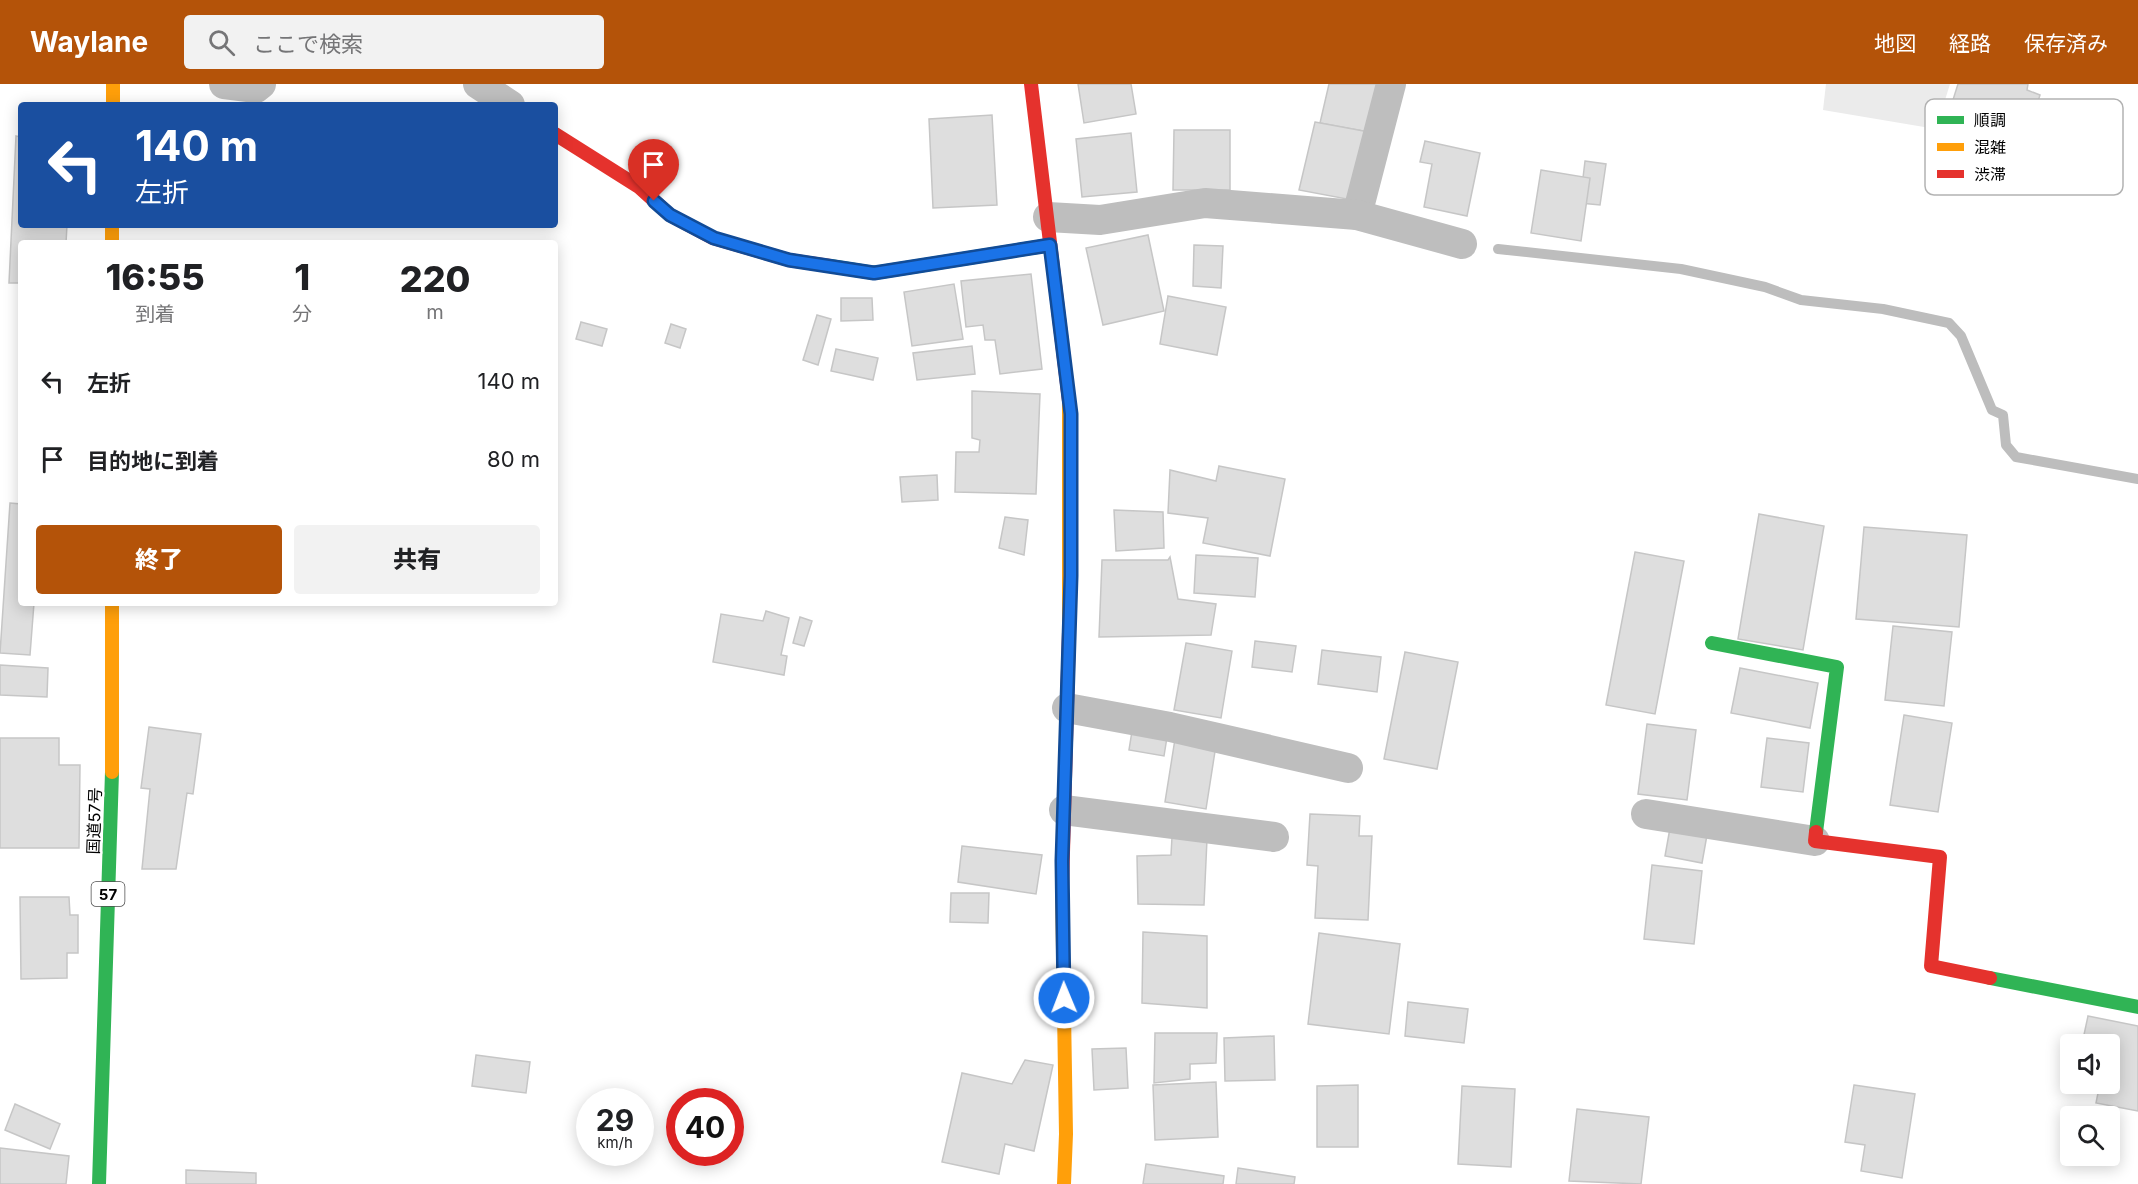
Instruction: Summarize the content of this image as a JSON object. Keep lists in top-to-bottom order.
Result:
{
  "streets": {
    "main road": ["国道57号", "57"]
  },
  "legend": ["順調", "混雑", "渋滞"],
  "page": {
    "header": "Waylane",
    "search": "ここで検索",
    "nav": ["地図", "経路", "保存済み"],
    "turn": ["140 m", "左折"],
    "eta": [
      "16:55",
      "到着",
      "1",
      "分",
      "220",
      "m"
    ],
    "list": [
      {
        "name": "左折",
        "value": "140 m"
      },
      {
        "name": "目的地に到着",
        "value": "80 m"
      }
    ],
    "buttons": ["終了", "共有"],
    "speed": "29 km/h",
    "limit": "40"
  }
}
